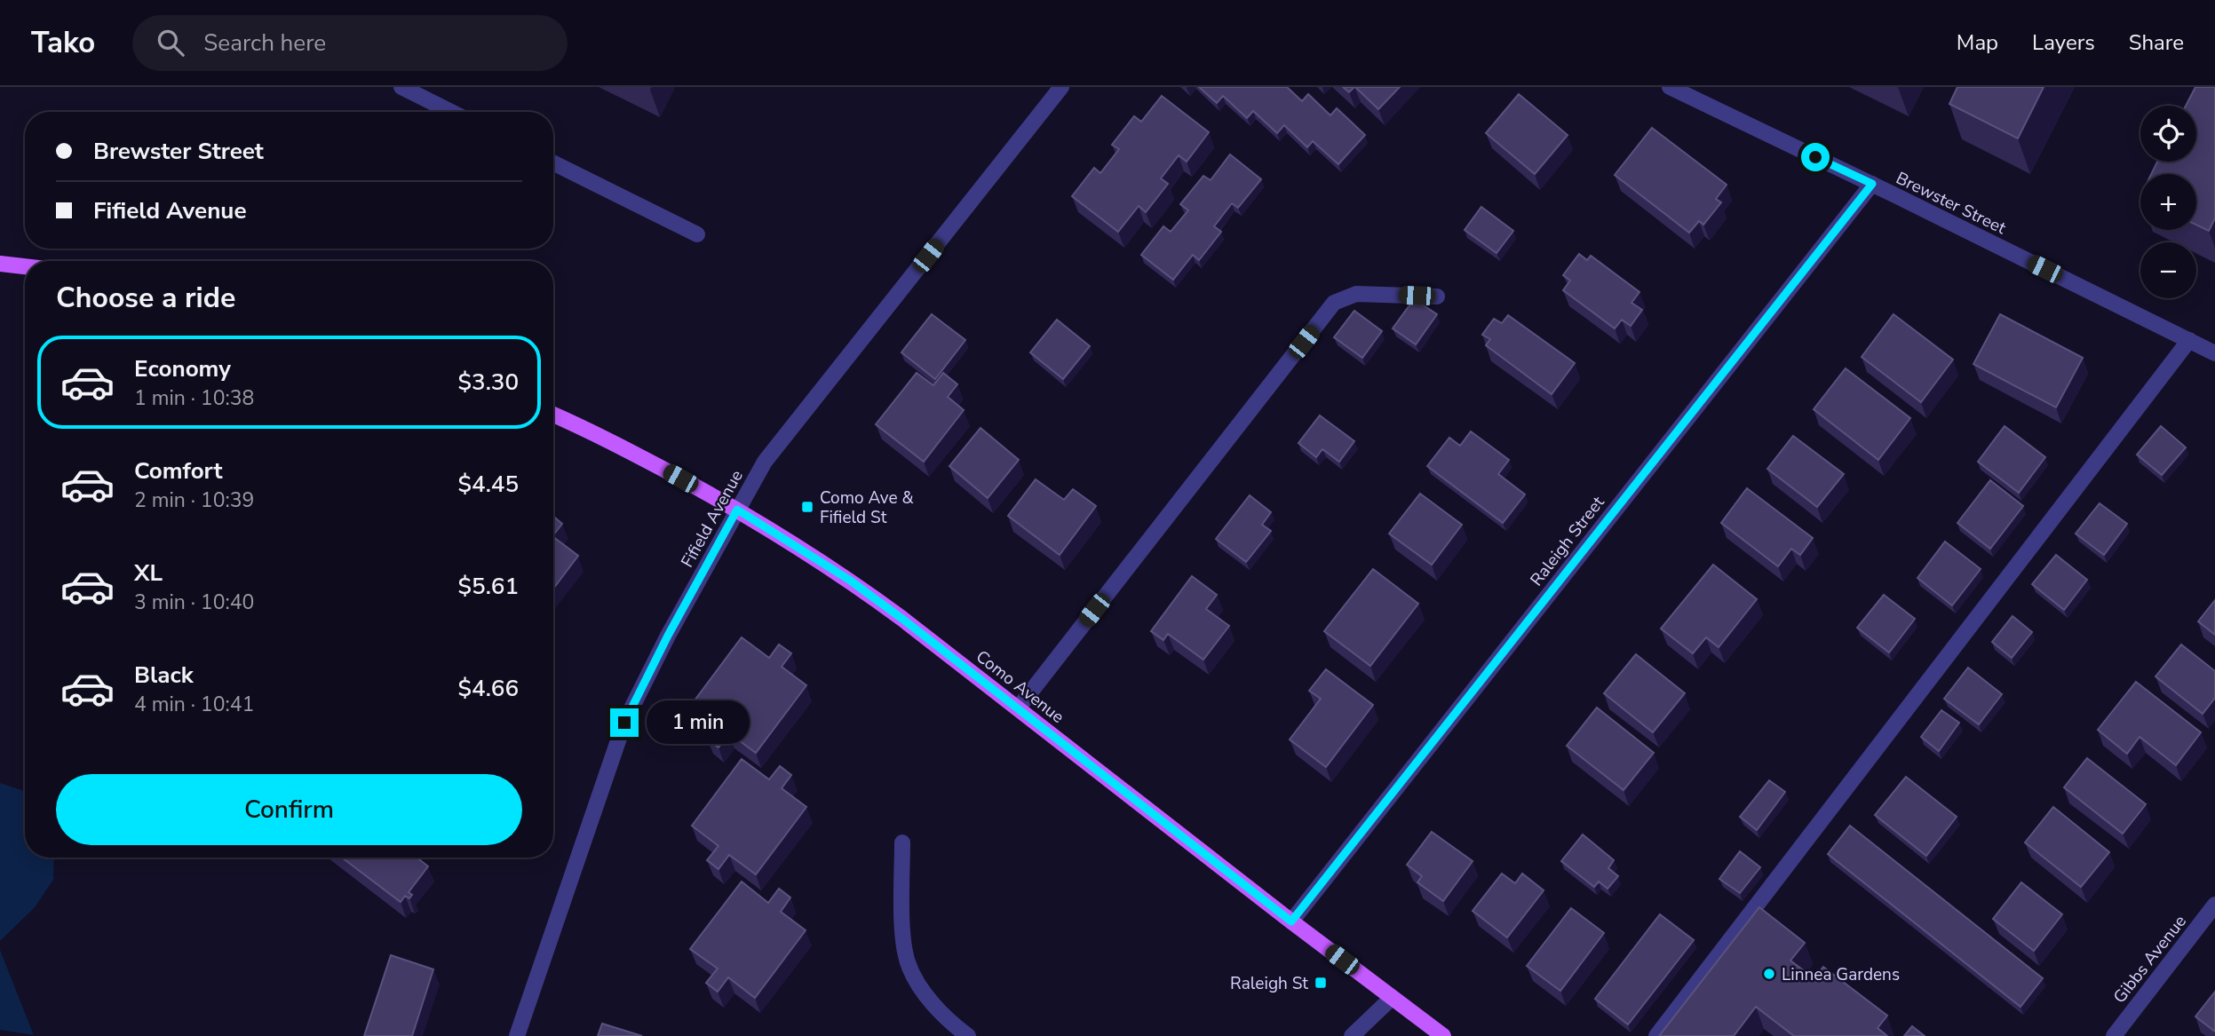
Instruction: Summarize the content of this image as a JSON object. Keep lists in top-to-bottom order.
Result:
{
  "streets": {
    "main road": ["Como Avenue"],
    "street": [
      "Brewster Street",
      "Fifield Avenue",
      "Raleigh Street",
      "Gibbs Avenue"
    ]
  },
  "crossings": [
    ["Brewster Street", "Raleigh Street"],
    ["Fifield Avenue", "Como Avenue"],
    ["Raleigh Street", "Como Avenue"]
  ],
  "places": {
    "transit": ["Como Ave & Fifield St", "Raleigh St"],
    "other": ["Linnea Gardens"]
  },
  "page": {
    "header": "Tako",
    "search": "Search here",
    "nav": ["Map", "Layers", "Share"],
    "map_buttons": ["+", "−"],
    "banner": ["Brewster Street", "Fifield Avenue"],
    "heading": "Choose a ride",
    "list": [
      {
        "name": "Economy",
        "note": "1 min · 10:38",
        "value": "$3.30"
      },
      {
        "name": "Comfort",
        "note": "2 min · 10:39",
        "value": "$4.45"
      },
      {
        "name": "XL",
        "note": "3 min · 10:40",
        "value": "$5.61"
      },
      {
        "name": "Black",
        "note": "4 min · 10:41",
        "value": "$4.66"
      }
    ],
    "bubble": "1 min",
    "buttons": "Confirm"
  }
}
